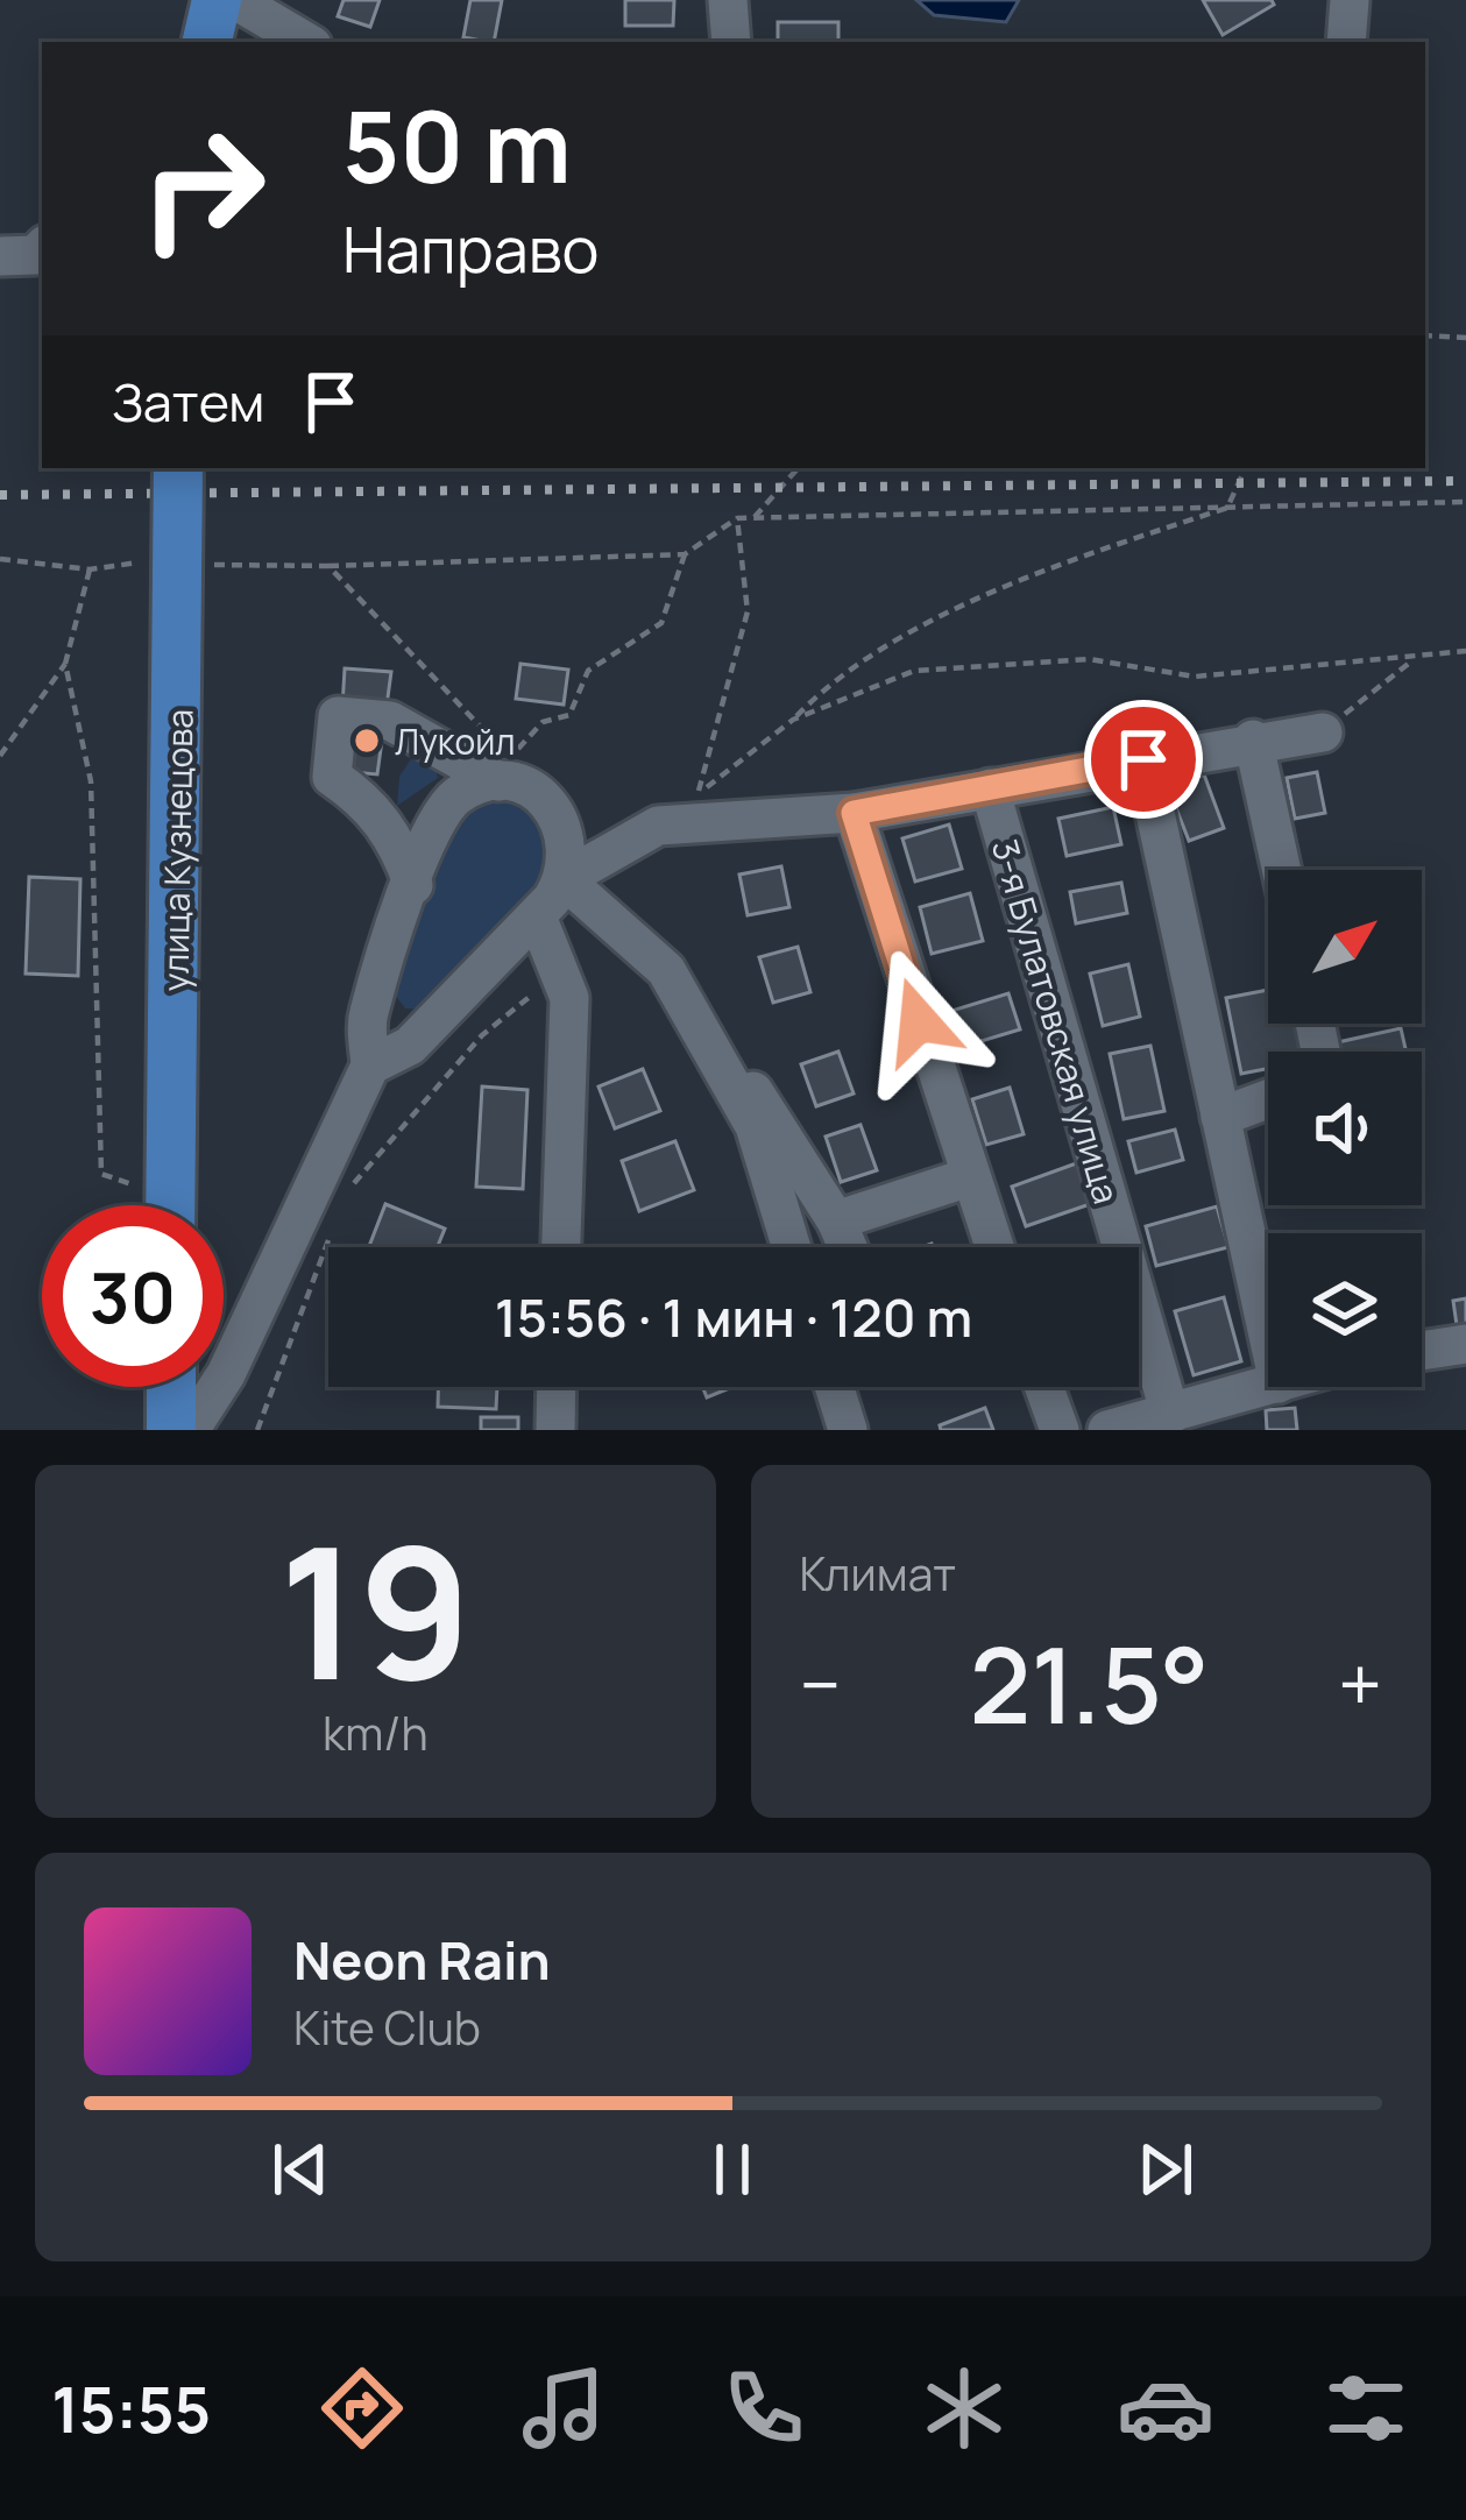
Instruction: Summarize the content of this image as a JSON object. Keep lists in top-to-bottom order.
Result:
{
  "streets": {
    "main road": ["улица Кузнецова"],
    "street": ["3-я Булатовская улица"]
  },
  "places": ["Лукойл"],
  "north": "top right",
  "page": {
    "turn": ["50 m", "Направо"],
    "then": "Затем",
    "limit": "30",
    "trip": "15:56 · 1 мин · 120 m",
    "tile": [
      ["19", "km/h"],
      "Климат"
    ],
    "heat": ["−", "21.5°", "+"],
    "song": ["Neon Rain", "Kite Club"],
    "tabs": "15:55"
  }
}
